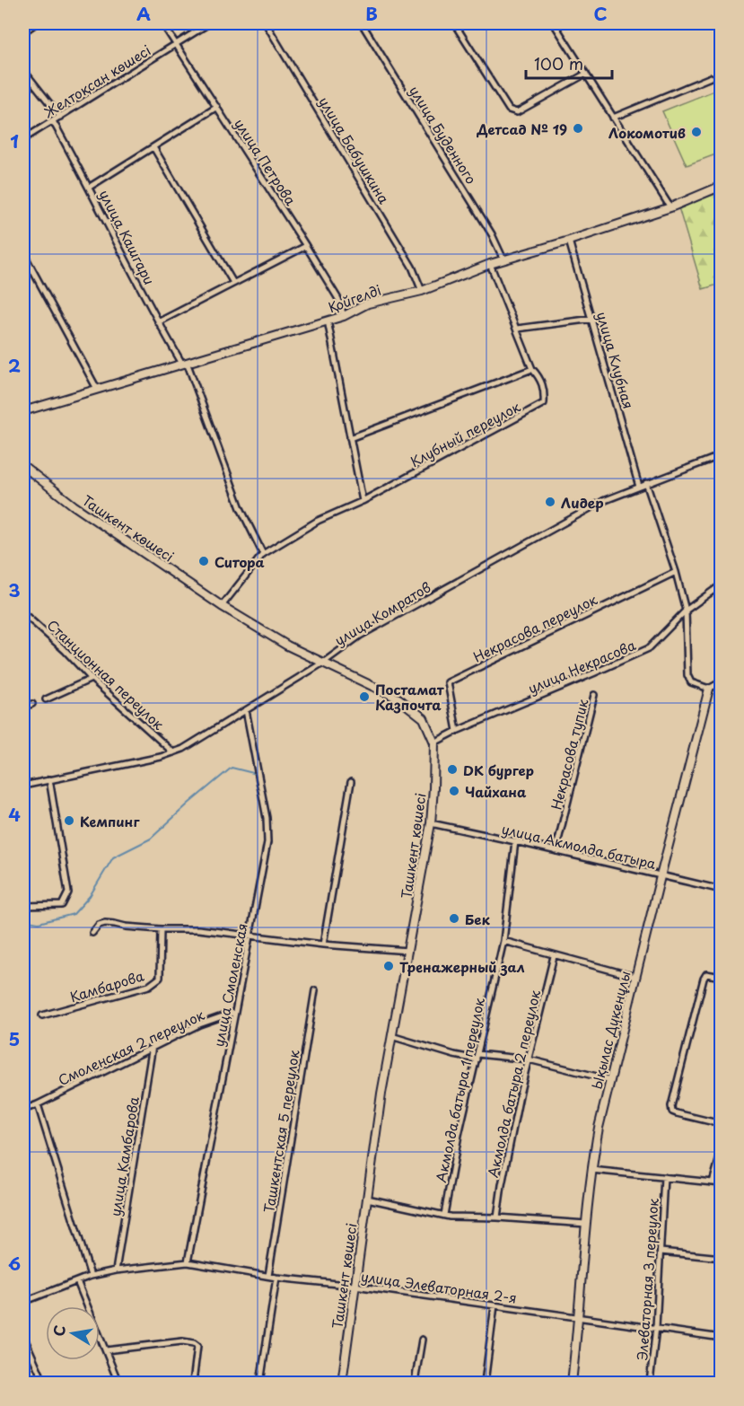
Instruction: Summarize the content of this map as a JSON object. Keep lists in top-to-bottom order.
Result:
{
  "streets": {
    "street": [
      "Желтоқсан көшесі",
      "улица Буденного",
      "улица Бабушкина",
      "улица Петрова",
      "улица Кашгари",
      "Қойгелді",
      "улица Клубная",
      "Клубный переулок",
      "Ташкент көшесі",
      "улица Комратов",
      "Некрасова переулок",
      "улица Некрасова",
      "Станционная переулок",
      "Некрасова тупик",
      "улица Акмолда батыра",
      "улица Смоленская",
      "Камбарова",
      "Ықылас Дүкенұлы",
      "Смоленская 2 переулок",
      "Акмолда батыра 2 переулок",
      "Акмолда батыра 1 переулок",
      "Ташкентская 5 переулок",
      "улица Камбарова",
      "Элеваторная 3 переулок",
      "улица Элеваторная 2-я"
    ]
  },
  "crossings": [
    ["Желтоқсан көшесі", "улица Петрова"],
    ["Желтоқсан көшесі", "улица Кашгари"],
    ["улица Буденного", "Қойгелді"],
    ["улица Бабушкина", "Қойгелді"],
    ["улица Петрова", "Қойгелді"],
    ["улица Кашгари", "Қойгелді"],
    ["улица Кашгари", "Клубный переулок"],
    ["Қойгелді", "улица Клубная"],
    ["Қойгелді", "Клубный переулок"],
    ["улица Клубная", "улица Комратов"],
    ["Клубный переулок", "Ташкент көшесі"],
    ["Ташкент көшесі", "улица Комратов"],
    ["Ташкент көшесі", "улица Некрасова"],
    ["Ташкент көшесі", "улица Акмолда батыра"],
    ["Ташкент көшесі", "улица Элеваторная 2-я"],
    ["улица Комратов", "Станционная переулок"],
    ["улица Комратов", "улица Смоленская"],
    ["Некрасова переулок", "улица Некрасова"],
    ["Некрасова тупик", "улица Акмолда батыра"],
    ["улица Акмолда батыра", "Ықылас Дүкенұлы"],
    ["улица Акмолда батыра", "Акмолда батыра 1 переулок"],
    ["улица Смоленская", "Смоленская 2 переулок"],
    ["улица Смоленская", "улица Элеваторная 2-я"],
    ["Ықылас Дүкенұлы", "улица Элеваторная 2-я"],
    ["Смоленская 2 переулок", "улица Камбарова"],
    ["Ташкентская 5 переулок", "улица Элеваторная 2-я"],
    ["улица Камбарова", "улица Элеваторная 2-я"],
    ["Элеваторная 3 переулок", "улица Элеваторная 2-я"]
  ],
  "places": [
    "Детсад № 19",
    "Локомотив",
    "Лидер",
    "Ситора",
    "Постамат Казпочта",
    "DK бургер",
    "Чайхана",
    "Кемпинг",
    "Бек",
    "Тренажерный зал"
  ],
  "scale_bar": "100 m",
  "north": "left",
  "grid": {
    "columns": ["A", "B", "C"],
    "rows": [
      "1",
      "2",
      "3",
      "4",
      "5",
      "6"
    ]
  }
}
